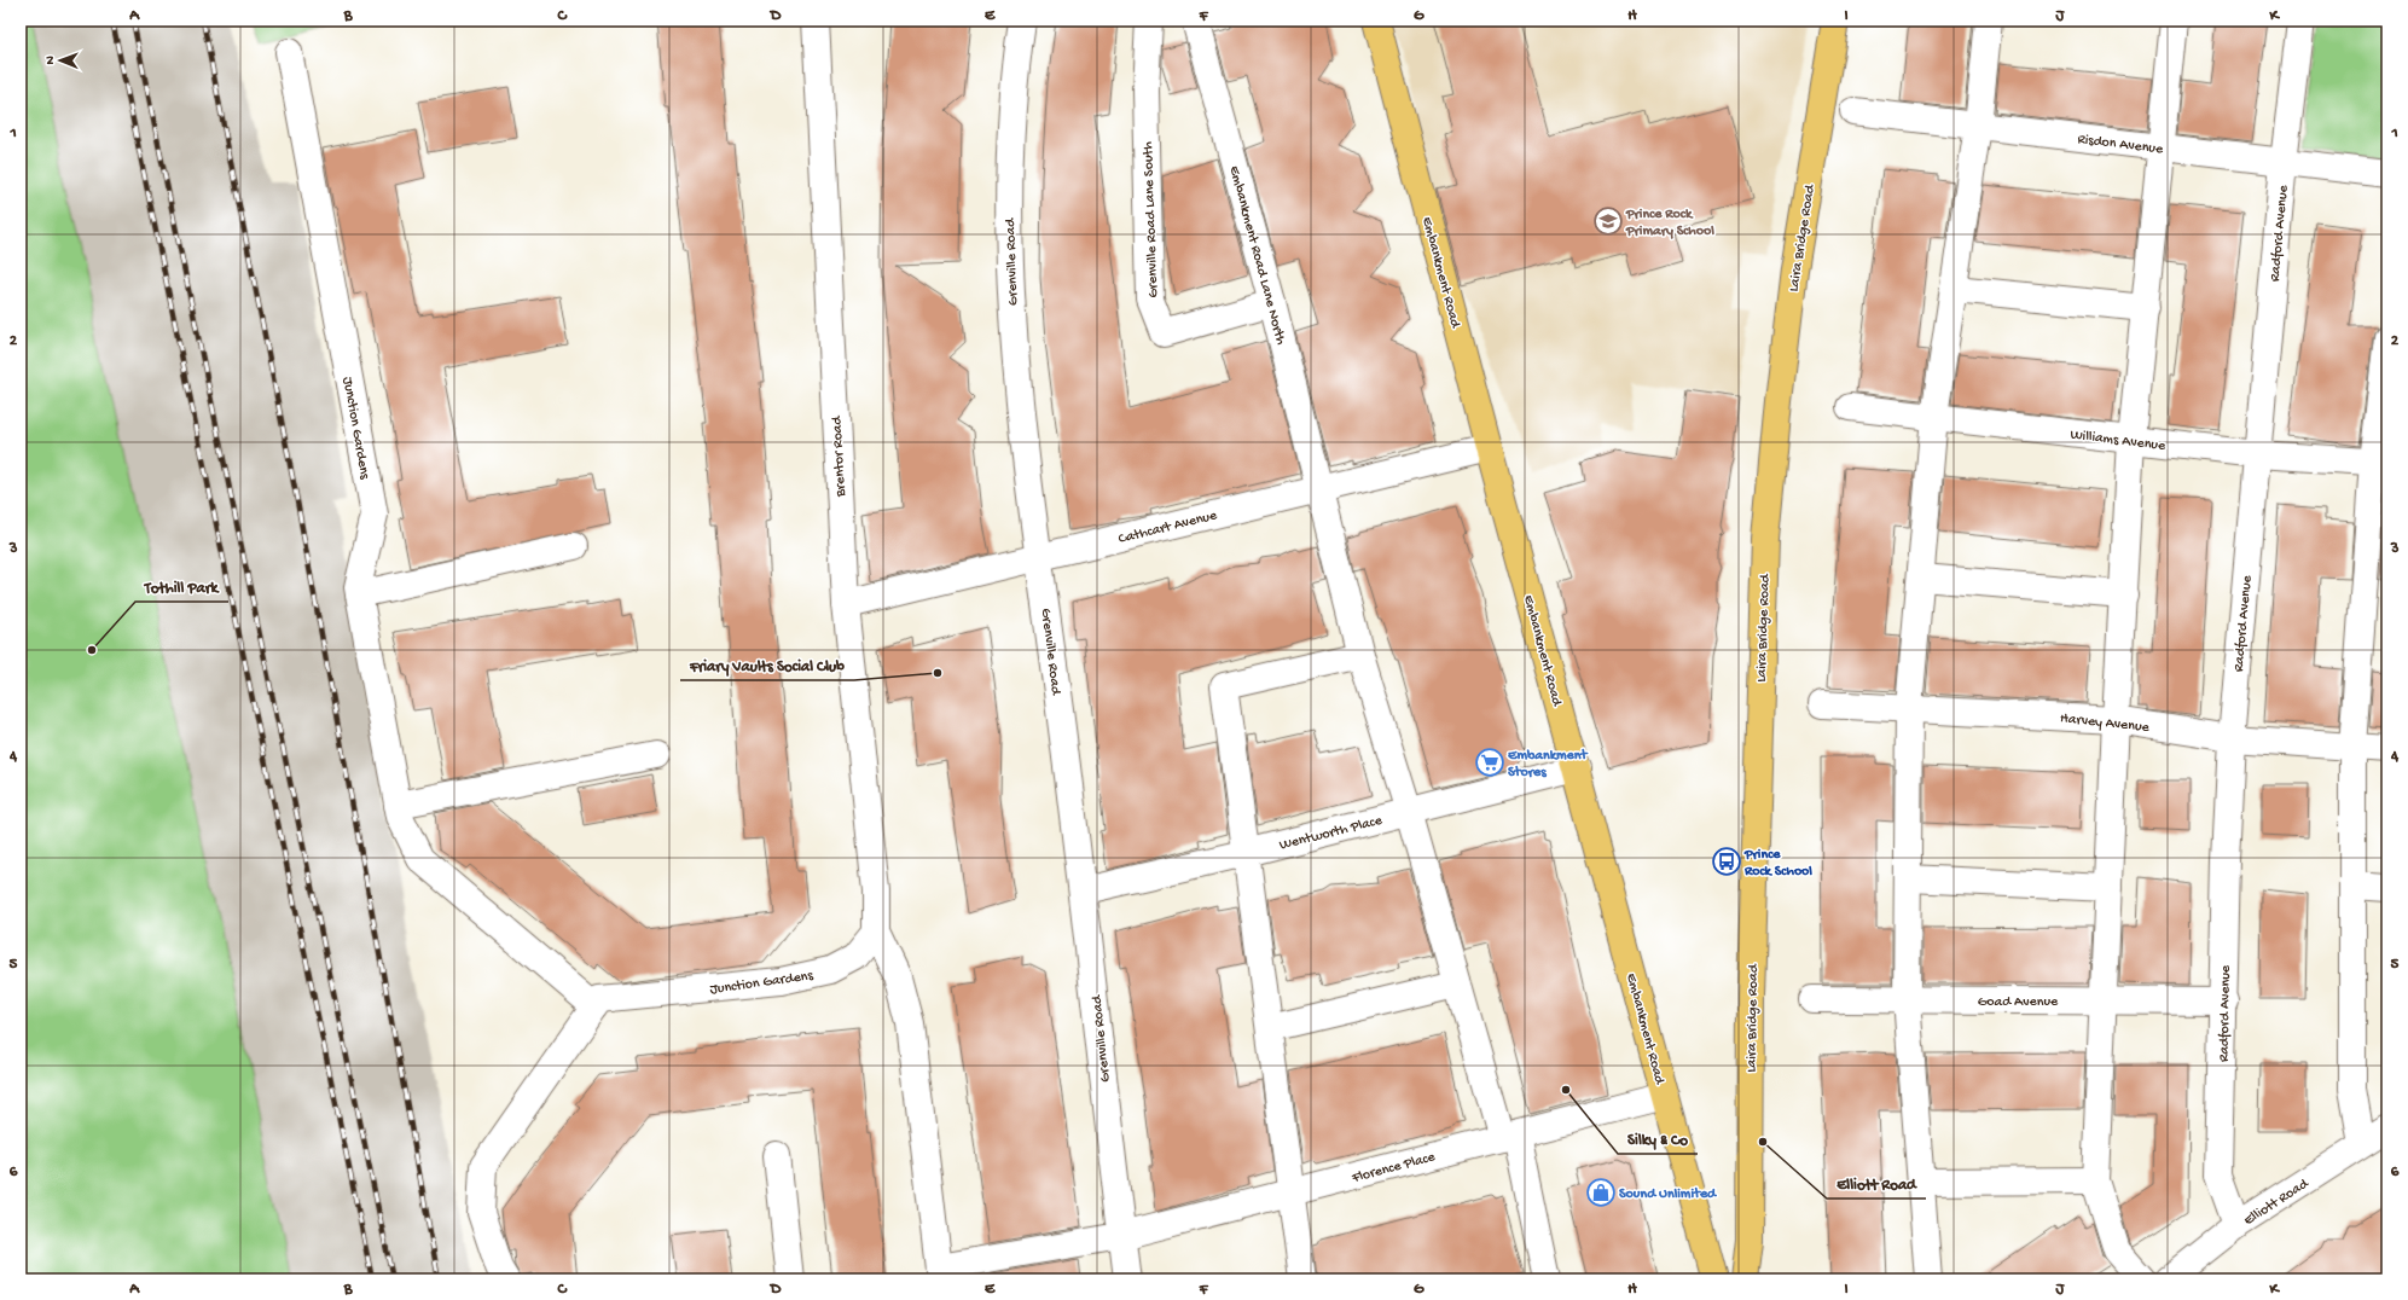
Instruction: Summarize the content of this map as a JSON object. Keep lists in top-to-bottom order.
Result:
{
  "streets": {
    "main road": ["Laira Bridge Road", "Embankment Road"],
    "street": [
      "Risdon Avenue",
      "Grenville Road Lane South",
      "Radford Avenue",
      "Embankment Road Lane North",
      "Grenville Road",
      "Junction Gardens",
      "Williams Avenue",
      "Brentor Road",
      "Cathcart Avenue",
      "Harvey Avenue",
      "Wentworth Place",
      "Goad Avenue",
      "Florence Place",
      "Elliott Road"
    ]
  },
  "crossings": [
    ["Risdon Avenue", "Radford Avenue"],
    ["Grenville Road Lane South", "Embankment Road Lane North"],
    ["Radford Avenue", "Williams Avenue"],
    ["Radford Avenue", "Harvey Avenue"],
    ["Radford Avenue", "Goad Avenue"],
    ["Radford Avenue", "Elliott Road"],
    ["Embankment Road Lane North", "Cathcart Avenue"],
    ["Embankment Road Lane North", "Wentworth Place"],
    ["Embankment Road Lane North", "Florence Place"],
    ["Grenville Road", "Cathcart Avenue"],
    ["Grenville Road", "Wentworth Place"],
    ["Grenville Road", "Florence Place"],
    ["Embankment Road", "Cathcart Avenue"],
    ["Embankment Road", "Wentworth Place"],
    ["Embankment Road", "Florence Place"],
    ["Junction Gardens", "Brentor Road"],
    ["Brentor Road", "Cathcart Avenue"]
  ],
  "places": {
    "school or university": ["Prince Rock Primary School"],
    "other": [
      "Tothill Park",
      "Friary Vaults Social Club",
      "Silky & Co",
      "Elliott Road"
    ],
    "supermarket": ["Embankment Stores"],
    "bus stop": ["Prince Rock School"],
    "shop": ["Sound Unlimited"]
  },
  "north": "left",
  "grid": {
    "columns": [
      "A",
      "B",
      "C",
      "D",
      "E",
      "F",
      "G",
      "H",
      "I",
      "J",
      "K"
    ],
    "rows": [
      "1",
      "2",
      "3",
      "4",
      "5",
      "6"
    ]
  }
}
